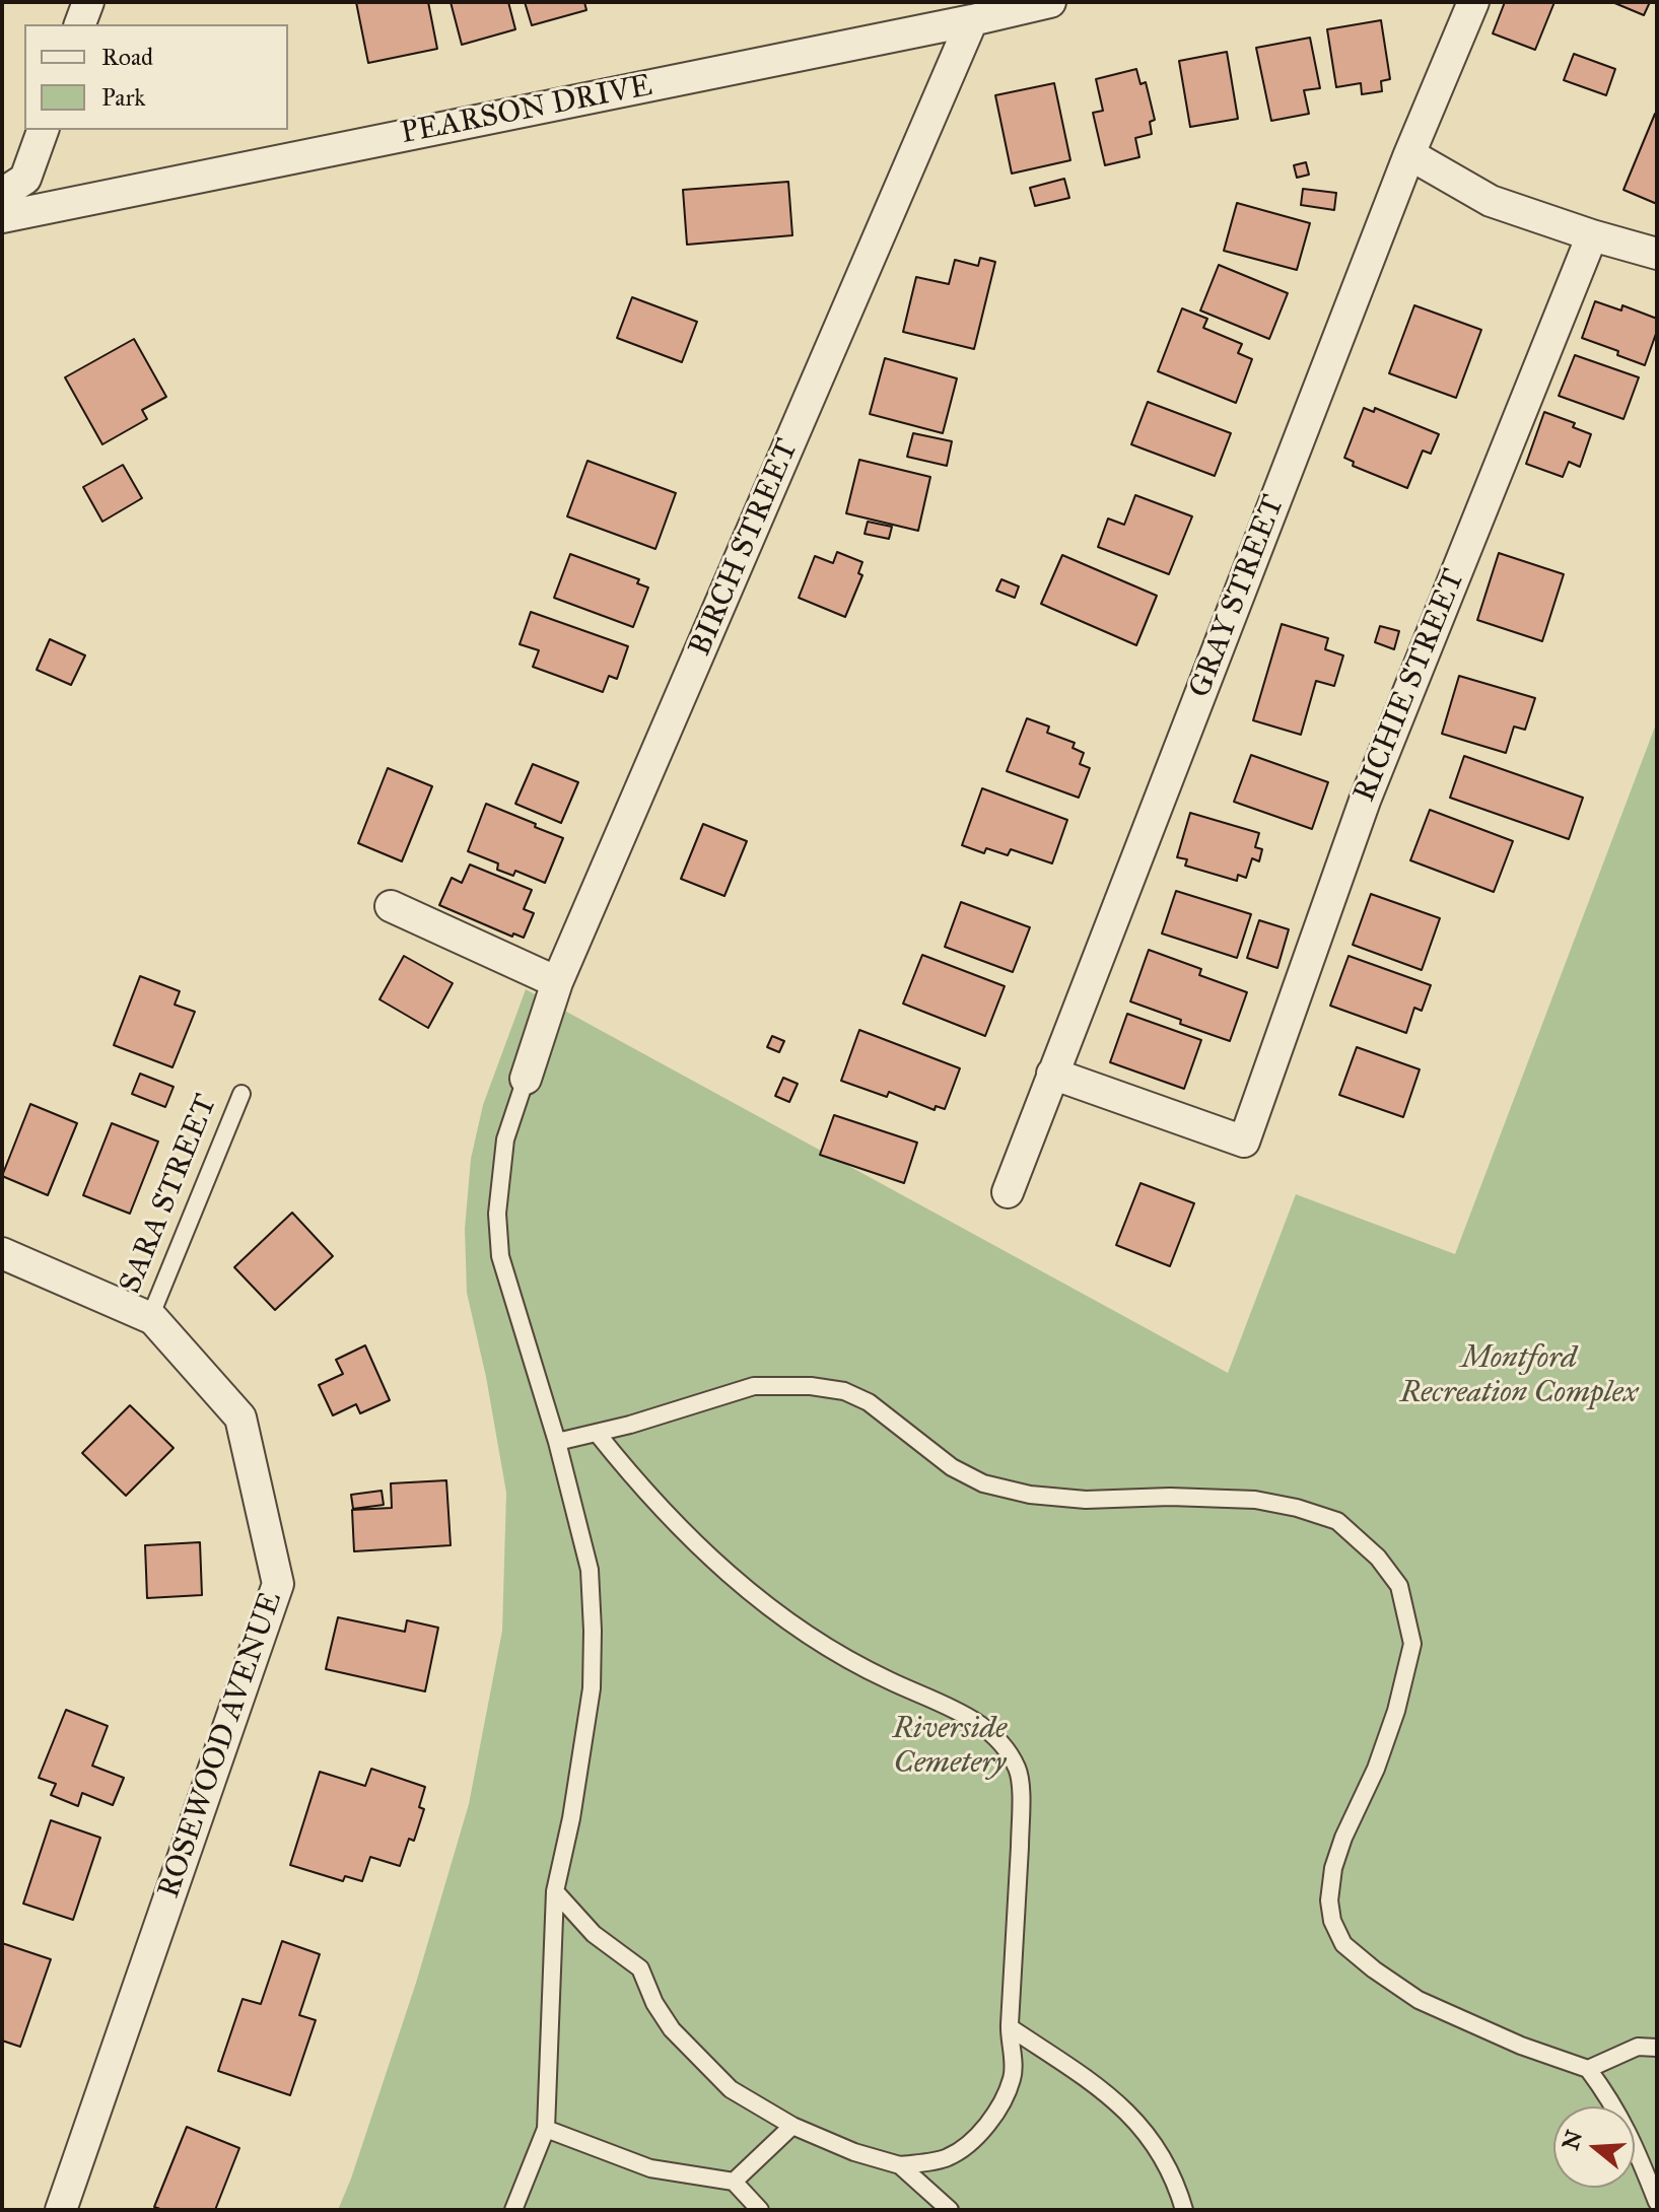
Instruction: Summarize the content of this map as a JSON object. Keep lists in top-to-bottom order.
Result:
{
  "streets": {
    "street": [
      "PEARSON DRIVE",
      "BIRCH STREET",
      "GRAY STREET",
      "RICHIE STREET",
      "ROSEWOOD AVENUE"
    ],
    "lane": ["SARA STREET"]
  },
  "crossings": [
    ["PEARSON DRIVE", "BIRCH STREET"],
    ["GRAY STREET", "RICHIE STREET"],
    ["SARA STREET", "ROSEWOOD AVENUE"]
  ],
  "parks": ["Montford Recreation Complex", "Riverside Cemetery"],
  "legend": ["Road", "Park"],
  "north": "left"
}
